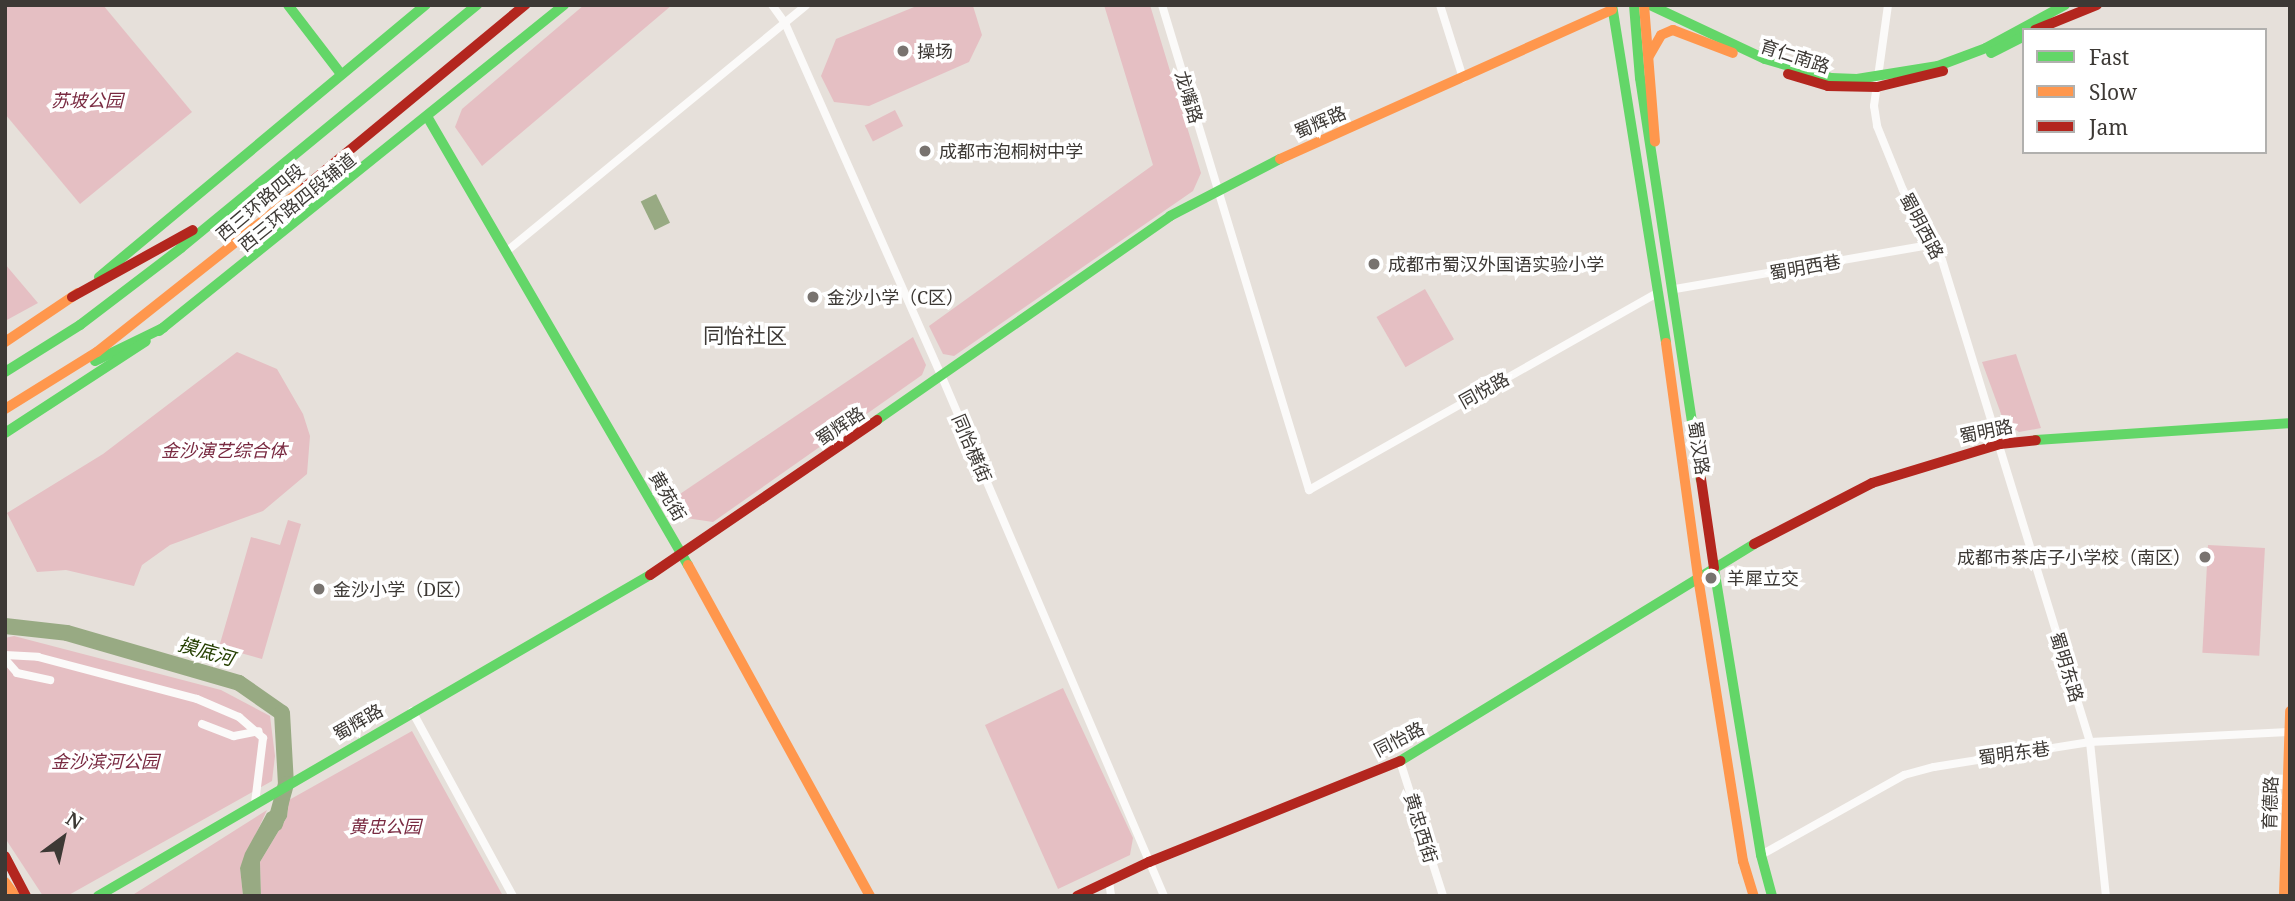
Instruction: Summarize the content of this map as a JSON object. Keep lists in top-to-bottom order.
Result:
{
  "streets": {
    "main road": [
      "育仁南路",
      "蜀辉路",
      "西三环路四段",
      "西三环路四段辅道",
      "蜀明路",
      "蜀汉路",
      "黄苑街",
      "同怡路",
      "育德路"
    ],
    "street": [
      "龙嘴路",
      "蜀明西路",
      "蜀明西巷",
      "同悦路",
      "同怡横街",
      "蜀明东路",
      "蜀明东巷",
      "黄忠西街"
    ]
  },
  "crossings": [
    ["育仁南路", "蜀明西路"],
    ["龙嘴路", "蜀辉路"],
    ["龙嘴路", "同悦路"],
    ["蜀辉路", "同怡横街"],
    ["蜀辉路", "蜀汉路"],
    ["蜀辉路", "黄苑街"],
    ["西三环路四段辅道", "黄苑街"],
    ["蜀明西路", "蜀明西巷"],
    ["蜀明西路", "蜀明路"],
    ["蜀明西路", "蜀明东路"],
    ["蜀明西巷", "蜀汉路"],
    ["同悦路", "蜀汉路"],
    ["蜀明路", "蜀汉路"],
    ["蜀明路", "蜀明东路"],
    ["蜀明路", "同怡路"],
    ["同怡横街", "同怡路"],
    ["蜀汉路", "同怡路"],
    ["蜀汉路", "蜀明东巷"],
    ["蜀明东路", "蜀明东巷"],
    ["同怡路", "黄忠西街"],
    ["蜀明东巷", "育德路"]
  ],
  "districts": ["同怡社区"],
  "water": ["摸底河"],
  "parks": [
    "苏坡公园",
    "金沙演艺综合体",
    "金沙滨河公园",
    "黄忠公园"
  ],
  "places": [
    "操场",
    "成都市泡桐树中学",
    "成都市蜀汉外国语实验小学",
    "金沙小学（C区）",
    "成都市茶店子小学校（南区）",
    "羊犀立交",
    "金沙小学（D区）"
  ],
  "legend": ["Fast", "Slow", "Jam"],
  "north": "top right"
}
